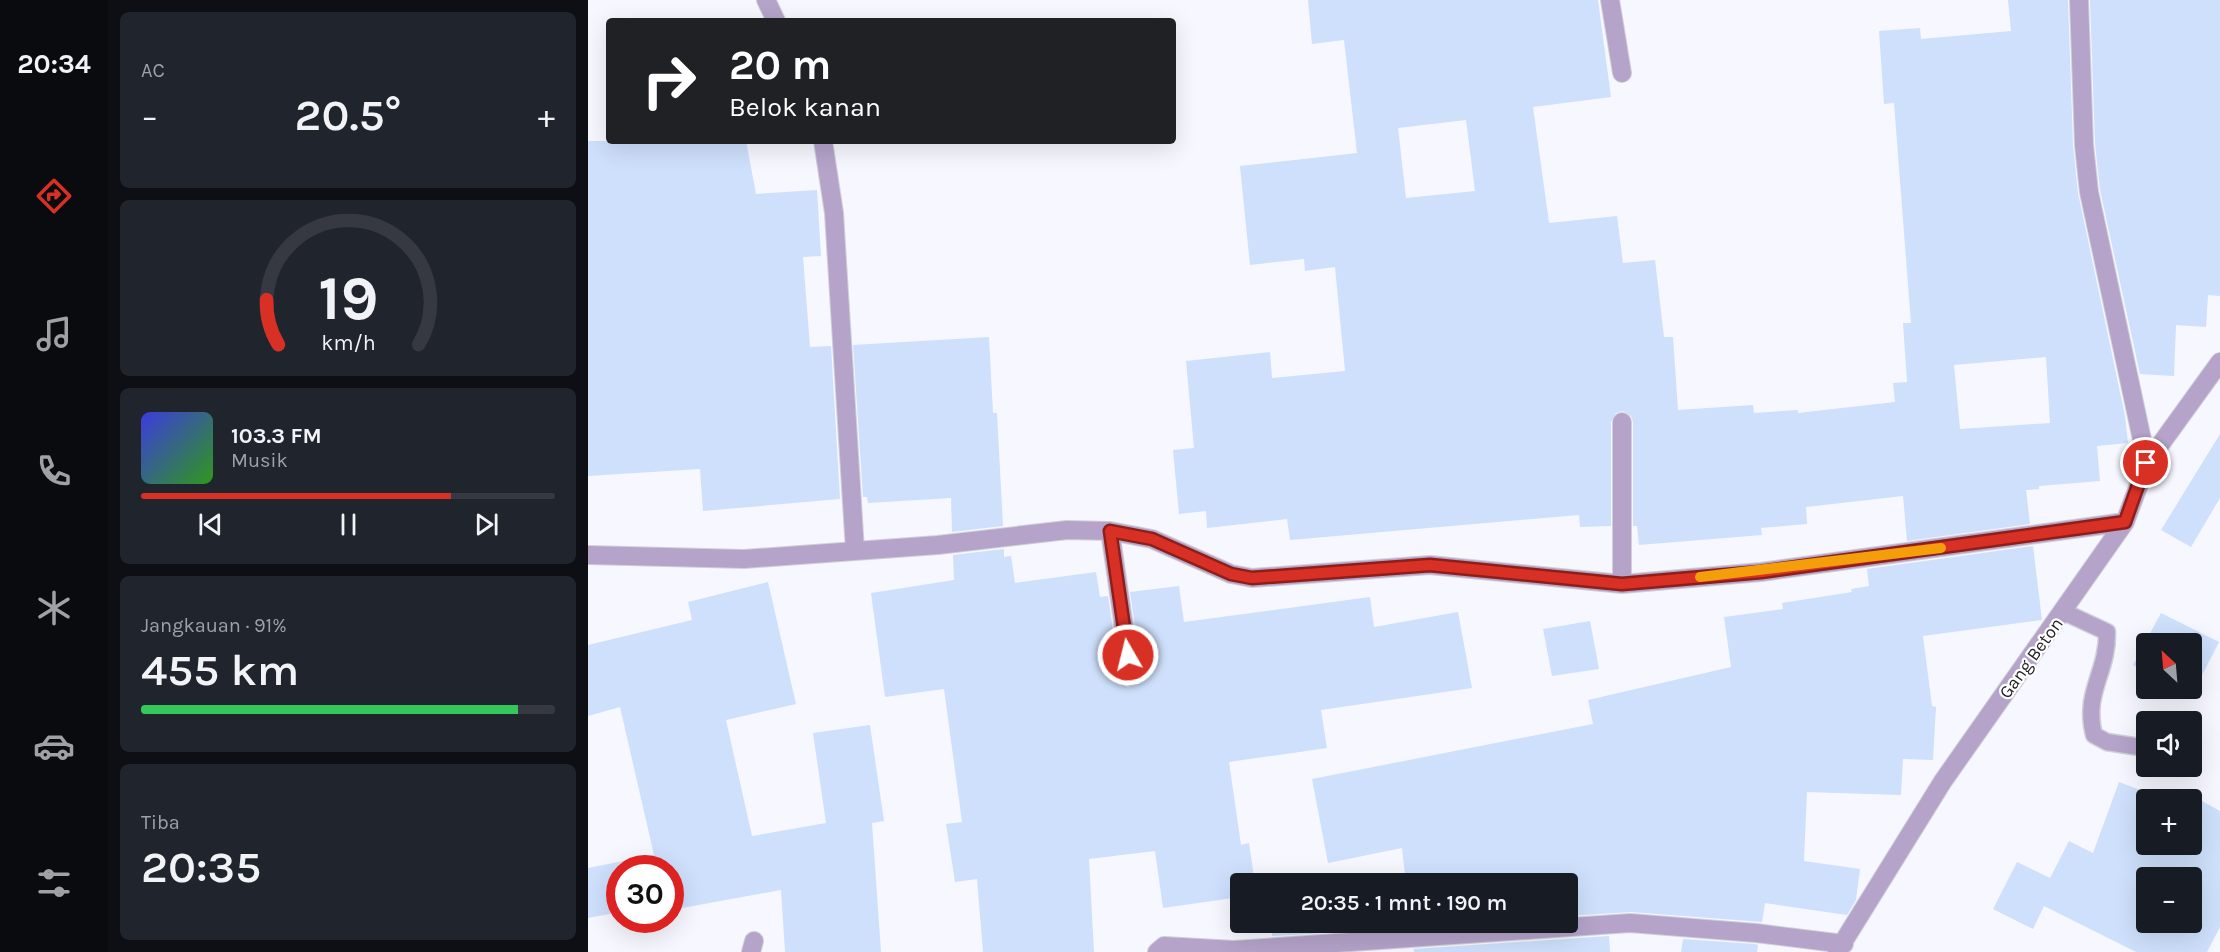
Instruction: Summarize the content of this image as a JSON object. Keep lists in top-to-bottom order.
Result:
{
  "streets": {
    "street": ["Gang Beton"]
  },
  "north": "top left",
  "page": {
    "tabs": "20:34",
    "tile": [
      "AC",
      ["Jangkauan · 91%", "455 km"],
      ["Tiba", "20:35"]
    ],
    "turn": ["20 m", "Belok kanan"],
    "heat": ["−", "20.5°", "+"],
    "song": ["103.3 FM", "Musik"],
    "map_buttons": ["+", "−"],
    "limit": "30",
    "trip": "20:35 · 1 mnt · 190 m",
    "gauge": ["19", "km/h"]
  }
}
